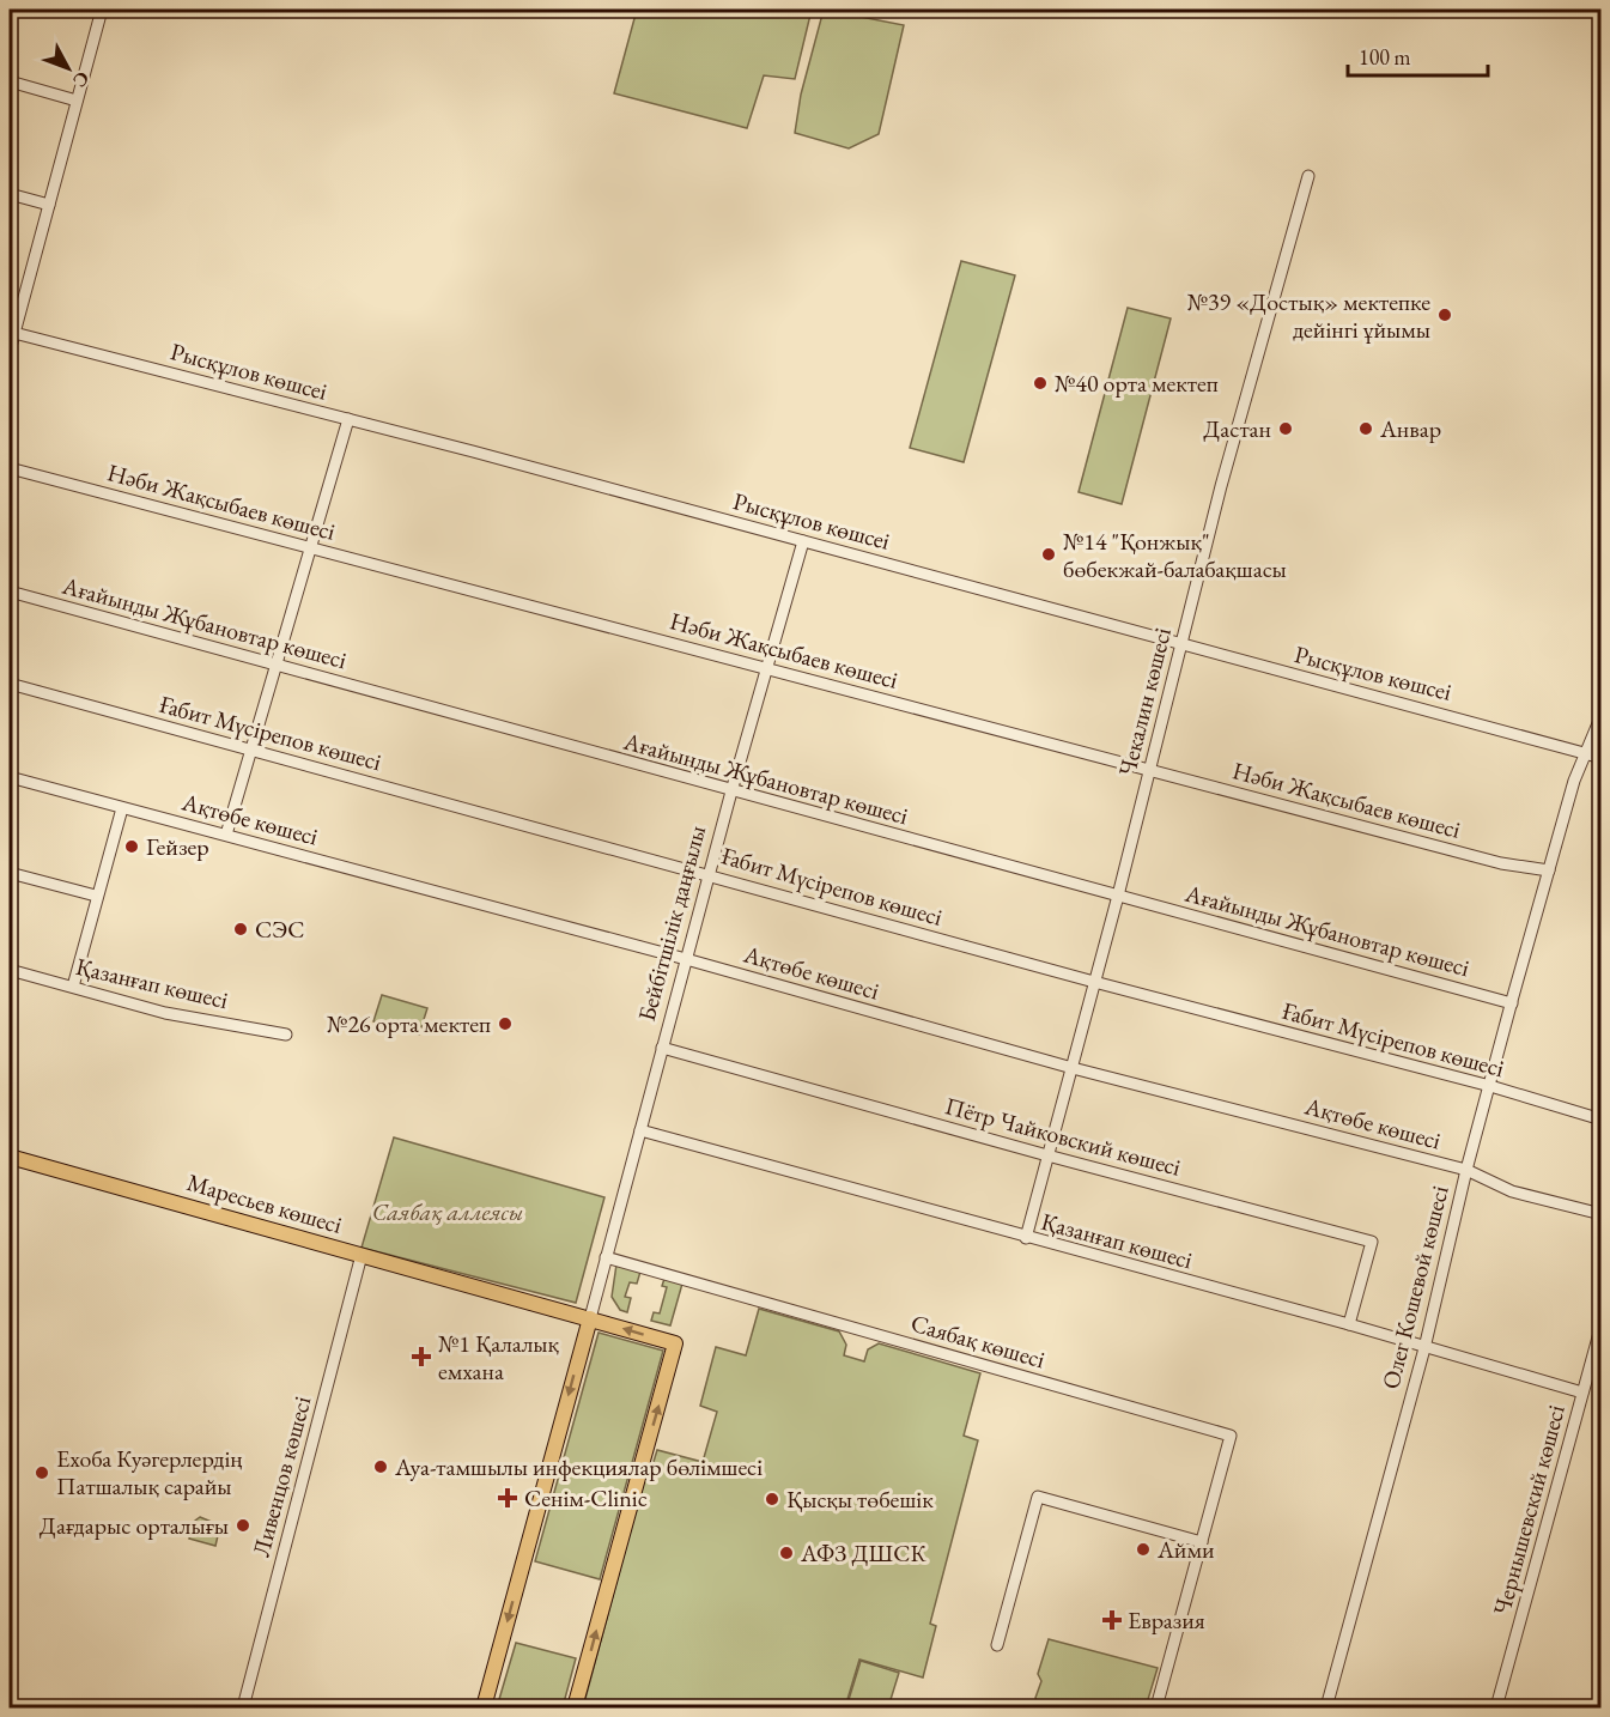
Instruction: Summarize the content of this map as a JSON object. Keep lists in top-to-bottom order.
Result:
{
  "streets": {
    "main road": ["Бейбітшілік даңғылы", "Маресьев көшесі"],
    "street": [
      "Рысқұлов көшсеі",
      "Нәби Жақсыбаев көшесі",
      "Ағайынды Жұбановтар көшесі",
      "Чекалин көшесі",
      "Ғабит Мүсірепов көшесі",
      "Ақтөбе көшесі",
      "Қазанғап көшесі",
      "Пётр Чайковский көшесі",
      "Олег Кошевой көшесі",
      "Саябақ көшесі",
      "Ливенцов көшесі",
      "Чернышевский көшесі"
    ]
  },
  "crossings": [
    ["Рысқұлов көшсеі", "Чекалин көшесі"],
    ["Рысқұлов көшсеі", "Бейбітшілік даңғылы"],
    ["Рысқұлов көшсеі", "Олег Кошевой көшесі"],
    ["Нәби Жақсыбаев көшесі", "Чекалин көшесі"],
    ["Нәби Жақсыбаев көшесі", "Бейбітшілік даңғылы"],
    ["Нәби Жақсыбаев көшесі", "Олег Кошевой көшесі"],
    ["Ағайынды Жұбановтар көшесі", "Чекалин көшесі"],
    ["Ағайынды Жұбановтар көшесі", "Бейбітшілік даңғылы"],
    ["Ағайынды Жұбановтар көшесі", "Олег Кошевой көшесі"],
    ["Чекалин көшесі", "Ғабит Мүсірепов көшесі"],
    ["Чекалин көшесі", "Ақтөбе көшесі"],
    ["Чекалин көшесі", "Қазанғап көшесі"],
    ["Чекалин көшесі", "Пётр Чайковский көшесі"],
    ["Ғабит Мүсірепов көшесі", "Бейбітшілік даңғылы"],
    ["Ғабит Мүсірепов көшесі", "Олег Кошевой көшесі"],
    ["Ақтөбе көшесі", "Бейбітшілік даңғылы"],
    ["Ақтөбе көшесі", "Олег Кошевой көшесі"],
    ["Бейбітшілік даңғылы", "Қазанғап көшесі"],
    ["Бейбітшілік даңғылы", "Пётр Чайковский көшесі"],
    ["Бейбітшілік даңғылы", "Маресьев көшесі"],
    ["Бейбітшілік даңғылы", "Саябақ көшесі"],
    ["Қазанғап көшесі", "Пётр Чайковский көшесі"],
    ["Қазанғап көшесі", "Олег Кошевой көшесі"],
    ["Қазанғап көшесі", "Чернышевский көшесі"],
    ["Маресьев көшесі", "Ливенцов көшесі"]
  ],
  "parks": ["Саябақ аллеясы"],
  "places": {
    "other": [
      "№39 «Достық» мектепке дейінгі ұйымы",
      "№40 орта мектеп",
      "Дастан",
      "Анвар",
      "№14 \"Қонжық\" бөбекжай-балабақшасы",
      "Гейзер",
      "СЭС",
      "№26 орта мектеп",
      "Ауа-тамшылы инфекциялар бөлімшесі",
      "Ехоба Куәгерлердің Патшалық сарайы",
      "Қысқы төбешік",
      "Дағдарыс орталығы",
      "Айми",
      "АФЗ ДШСК"
    ],
    "health": ["№1 Қалалық емхана", "Сенім-Clinic", "Евразия"]
  },
  "scale_bar": "100 m",
  "north": "bottom right"
}
